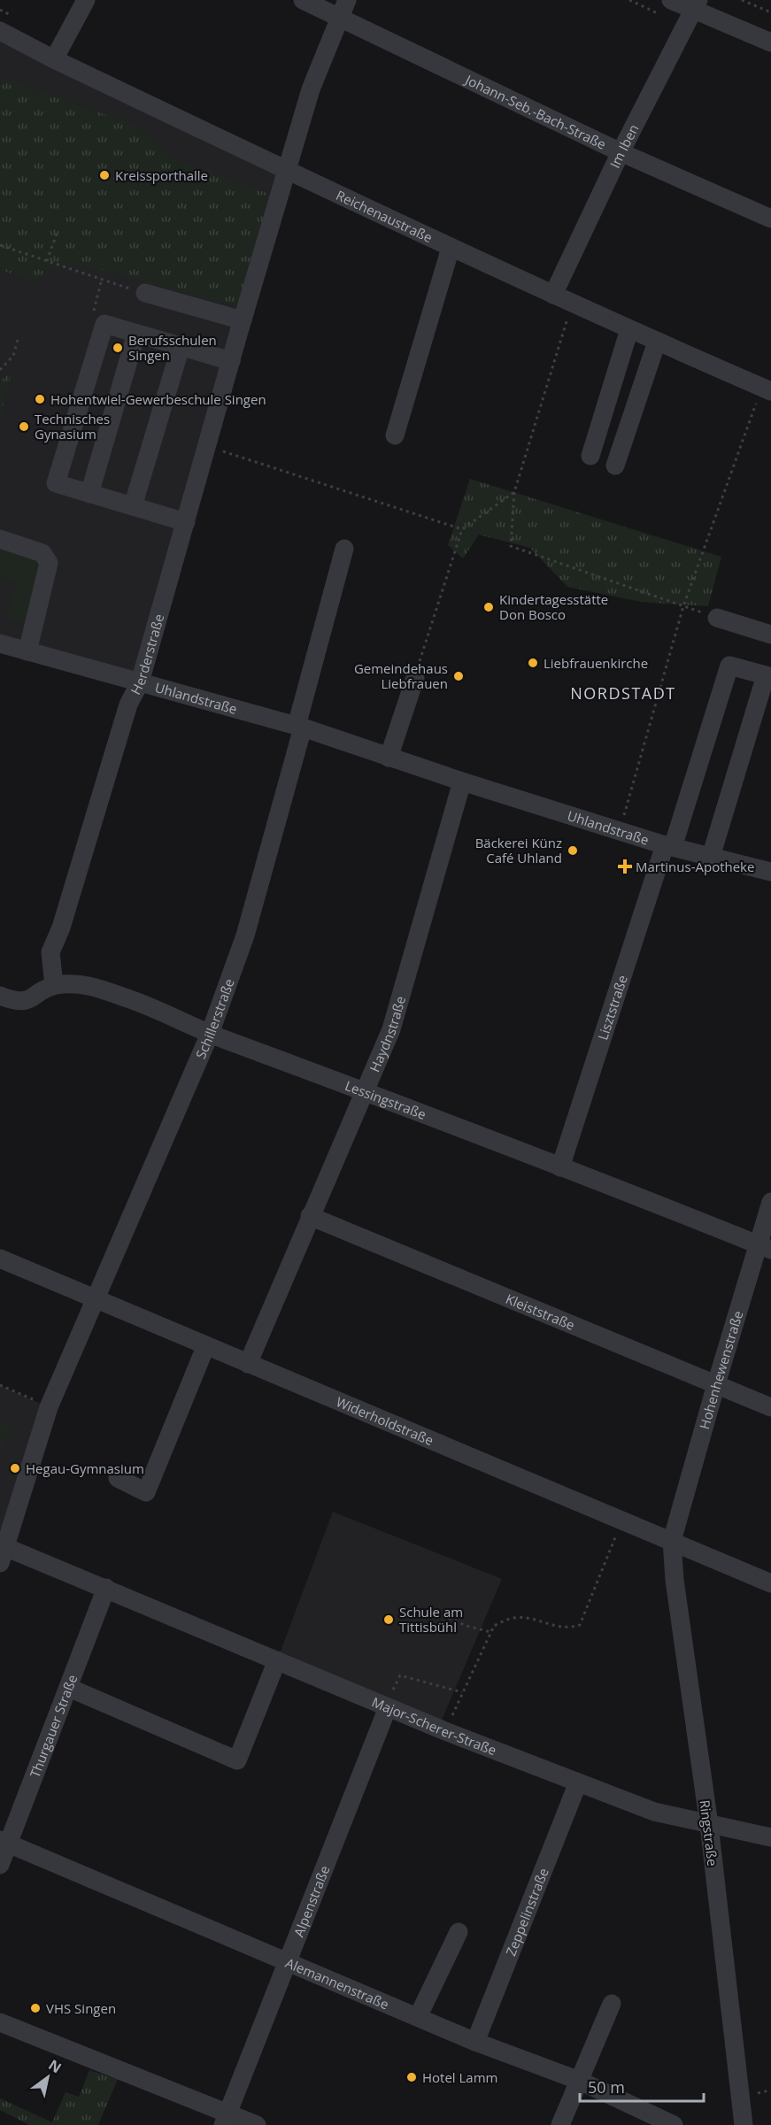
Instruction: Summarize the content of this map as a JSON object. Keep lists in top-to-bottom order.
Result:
{
  "streets": {
    "street": [
      "Johann-Seb.-Bach-Straße",
      "Im Iben",
      "Reichenaustraße",
      "Herderstraße",
      "Uhlandstraße",
      "Lisztstraße",
      "Schillerstraße",
      "Haydnstraße",
      "Lessingstraße",
      "Kleiststraße",
      "Hohenhewenstraße",
      "Widerholdstraße",
      "Major-Scherer-Straße",
      "Thurgauer Straße",
      "Ringstraße",
      "Alpenstraße",
      "Zeppelinstraße",
      "Alemannenstraße"
    ]
  },
  "crossings": [
    ["Johann-Seb.-Bach-Straße", "Im Iben"],
    ["Johann-Seb.-Bach-Straße", "Herderstraße"],
    ["Im Iben", "Reichenaustraße"],
    ["Reichenaustraße", "Herderstraße"],
    ["Herderstraße", "Uhlandstraße"],
    ["Herderstraße", "Lessingstraße"],
    ["Uhlandstraße", "Lisztstraße"],
    ["Uhlandstraße", "Schillerstraße"],
    ["Uhlandstraße", "Haydnstraße"],
    ["Lisztstraße", "Lessingstraße"],
    ["Schillerstraße", "Lessingstraße"],
    ["Schillerstraße", "Widerholdstraße"],
    ["Schillerstraße", "Major-Scherer-Straße"],
    ["Haydnstraße", "Lessingstraße"],
    ["Haydnstraße", "Kleiststraße"],
    ["Haydnstraße", "Widerholdstraße"],
    ["Lessingstraße", "Hohenhewenstraße"],
    ["Kleiststraße", "Hohenhewenstraße"],
    ["Hohenhewenstraße", "Widerholdstraße"],
    ["Hohenhewenstraße", "Ringstraße"],
    ["Widerholdstraße", "Ringstraße"],
    ["Major-Scherer-Straße", "Thurgauer Straße"],
    ["Major-Scherer-Straße", "Ringstraße"],
    ["Major-Scherer-Straße", "Alpenstraße"],
    ["Major-Scherer-Straße", "Zeppelinstraße"],
    ["Thurgauer Straße", "Alemannenstraße"],
    ["Alpenstraße", "Alemannenstraße"],
    ["Zeppelinstraße", "Alemannenstraße"]
  ],
  "districts": ["NORDSTADT"],
  "places": {
    "other": [
      "Kreissporthalle",
      "Berufsschulen Singen",
      "Hohentwiel-Gewerbeschule Singen",
      "Technisches Gynasium",
      "Kindertagesstätte Don Bosco",
      "Liebfrauenkirche",
      "Gemeindehaus Liebfrauen",
      "Bäckerei Künz Café Uhland",
      "Hegau-Gymnasium",
      "Schule am Tittisbühl",
      "VHS Singen",
      "Hotel Lamm"
    ],
    "health": ["Martinus-Apotheke"]
  },
  "scale_bar": "50 m",
  "north": "top right"
}
